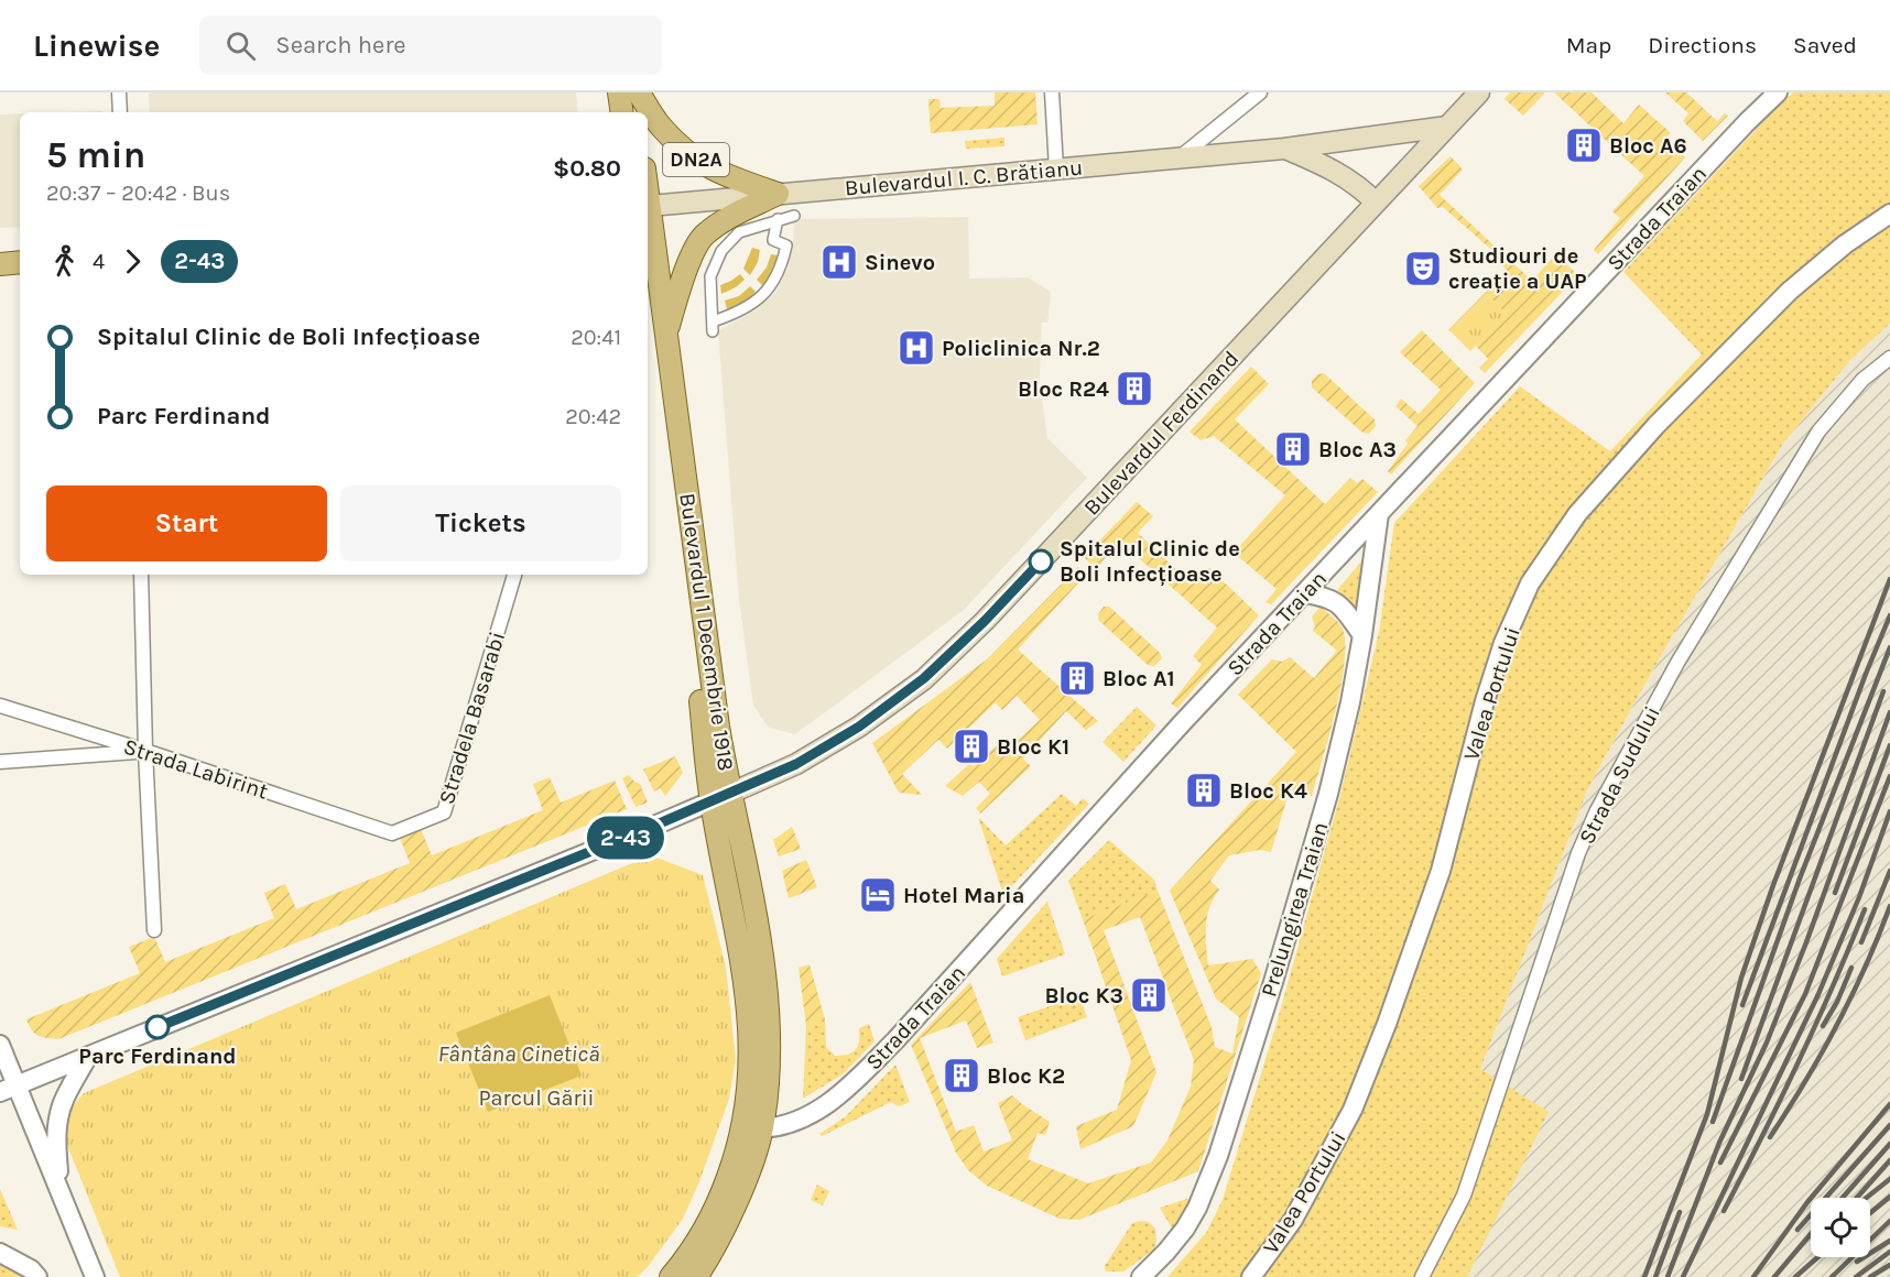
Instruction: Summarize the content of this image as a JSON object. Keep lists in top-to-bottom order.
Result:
{
  "streets": {
    "main road": [
      "DN2A",
      "Bulevardul I. C. Brătianu",
      "Bulevardul Ferdinand",
      "Bulevardul 1 Decembrie 1918"
    ],
    "street": [
      "Strada Traian",
      "Valea Portului",
      "Stradela Basarabi",
      "Strada Labirint",
      "Strada Sudului",
      "Prelungirea Traian"
    ]
  },
  "crossings": [
    ["DN2A", "Bulevardul I. C. Brătianu"],
    ["Bulevardul I. C. Brătianu", "Bulevardul Ferdinand"],
    ["Bulevardul I. C. Brătianu", "Bulevardul 1 Decembrie 1918"],
    ["Strada Traian", "Bulevardul 1 Decembrie 1918"],
    ["Strada Traian", "Prelungirea Traian"],
    ["Bulevardul Ferdinand", "Bulevardul 1 Decembrie 1918"],
    ["Stradela Basarabi", "Strada Labirint"]
  ],
  "water": ["Fântâna Cinetică"],
  "parks": ["Parcul Gării"],
  "places": {
    "building": [
      "Bloc A6",
      "Bloc R24",
      "Bloc A3",
      "Bloc A1",
      "Bloc K1",
      "Bloc K4",
      "Bloc K3",
      "Bloc K2"
    ],
    "hospital": ["Sinevo", "Policlinica Nr.2"],
    "theatre": ["Studiouri de creație a UAP"],
    "other": ["Spitalul Clinic de Boli Infecțioase", "Parc Ferdinand"],
    "hotel": ["Hotel Maria"]
  },
  "lines": ["bus line 2-43"],
  "page": {
    "header": "Linewise",
    "search": "Search here",
    "nav": ["Map", "Directions", "Saved"],
    "on_map": "2-43",
    "heading": ["5 min", "20:37 – 20:42 · Bus", "$0.80"],
    "legs": ["4", "2-43"],
    "list": [
      {
        "name": "Spitalul Clinic de Boli Infecțioase",
        "value": "20:41"
      },
      {
        "name": "Parc Ferdinand",
        "value": "20:42"
      }
    ],
    "buttons": ["Start", "Tickets"]
  }
}
